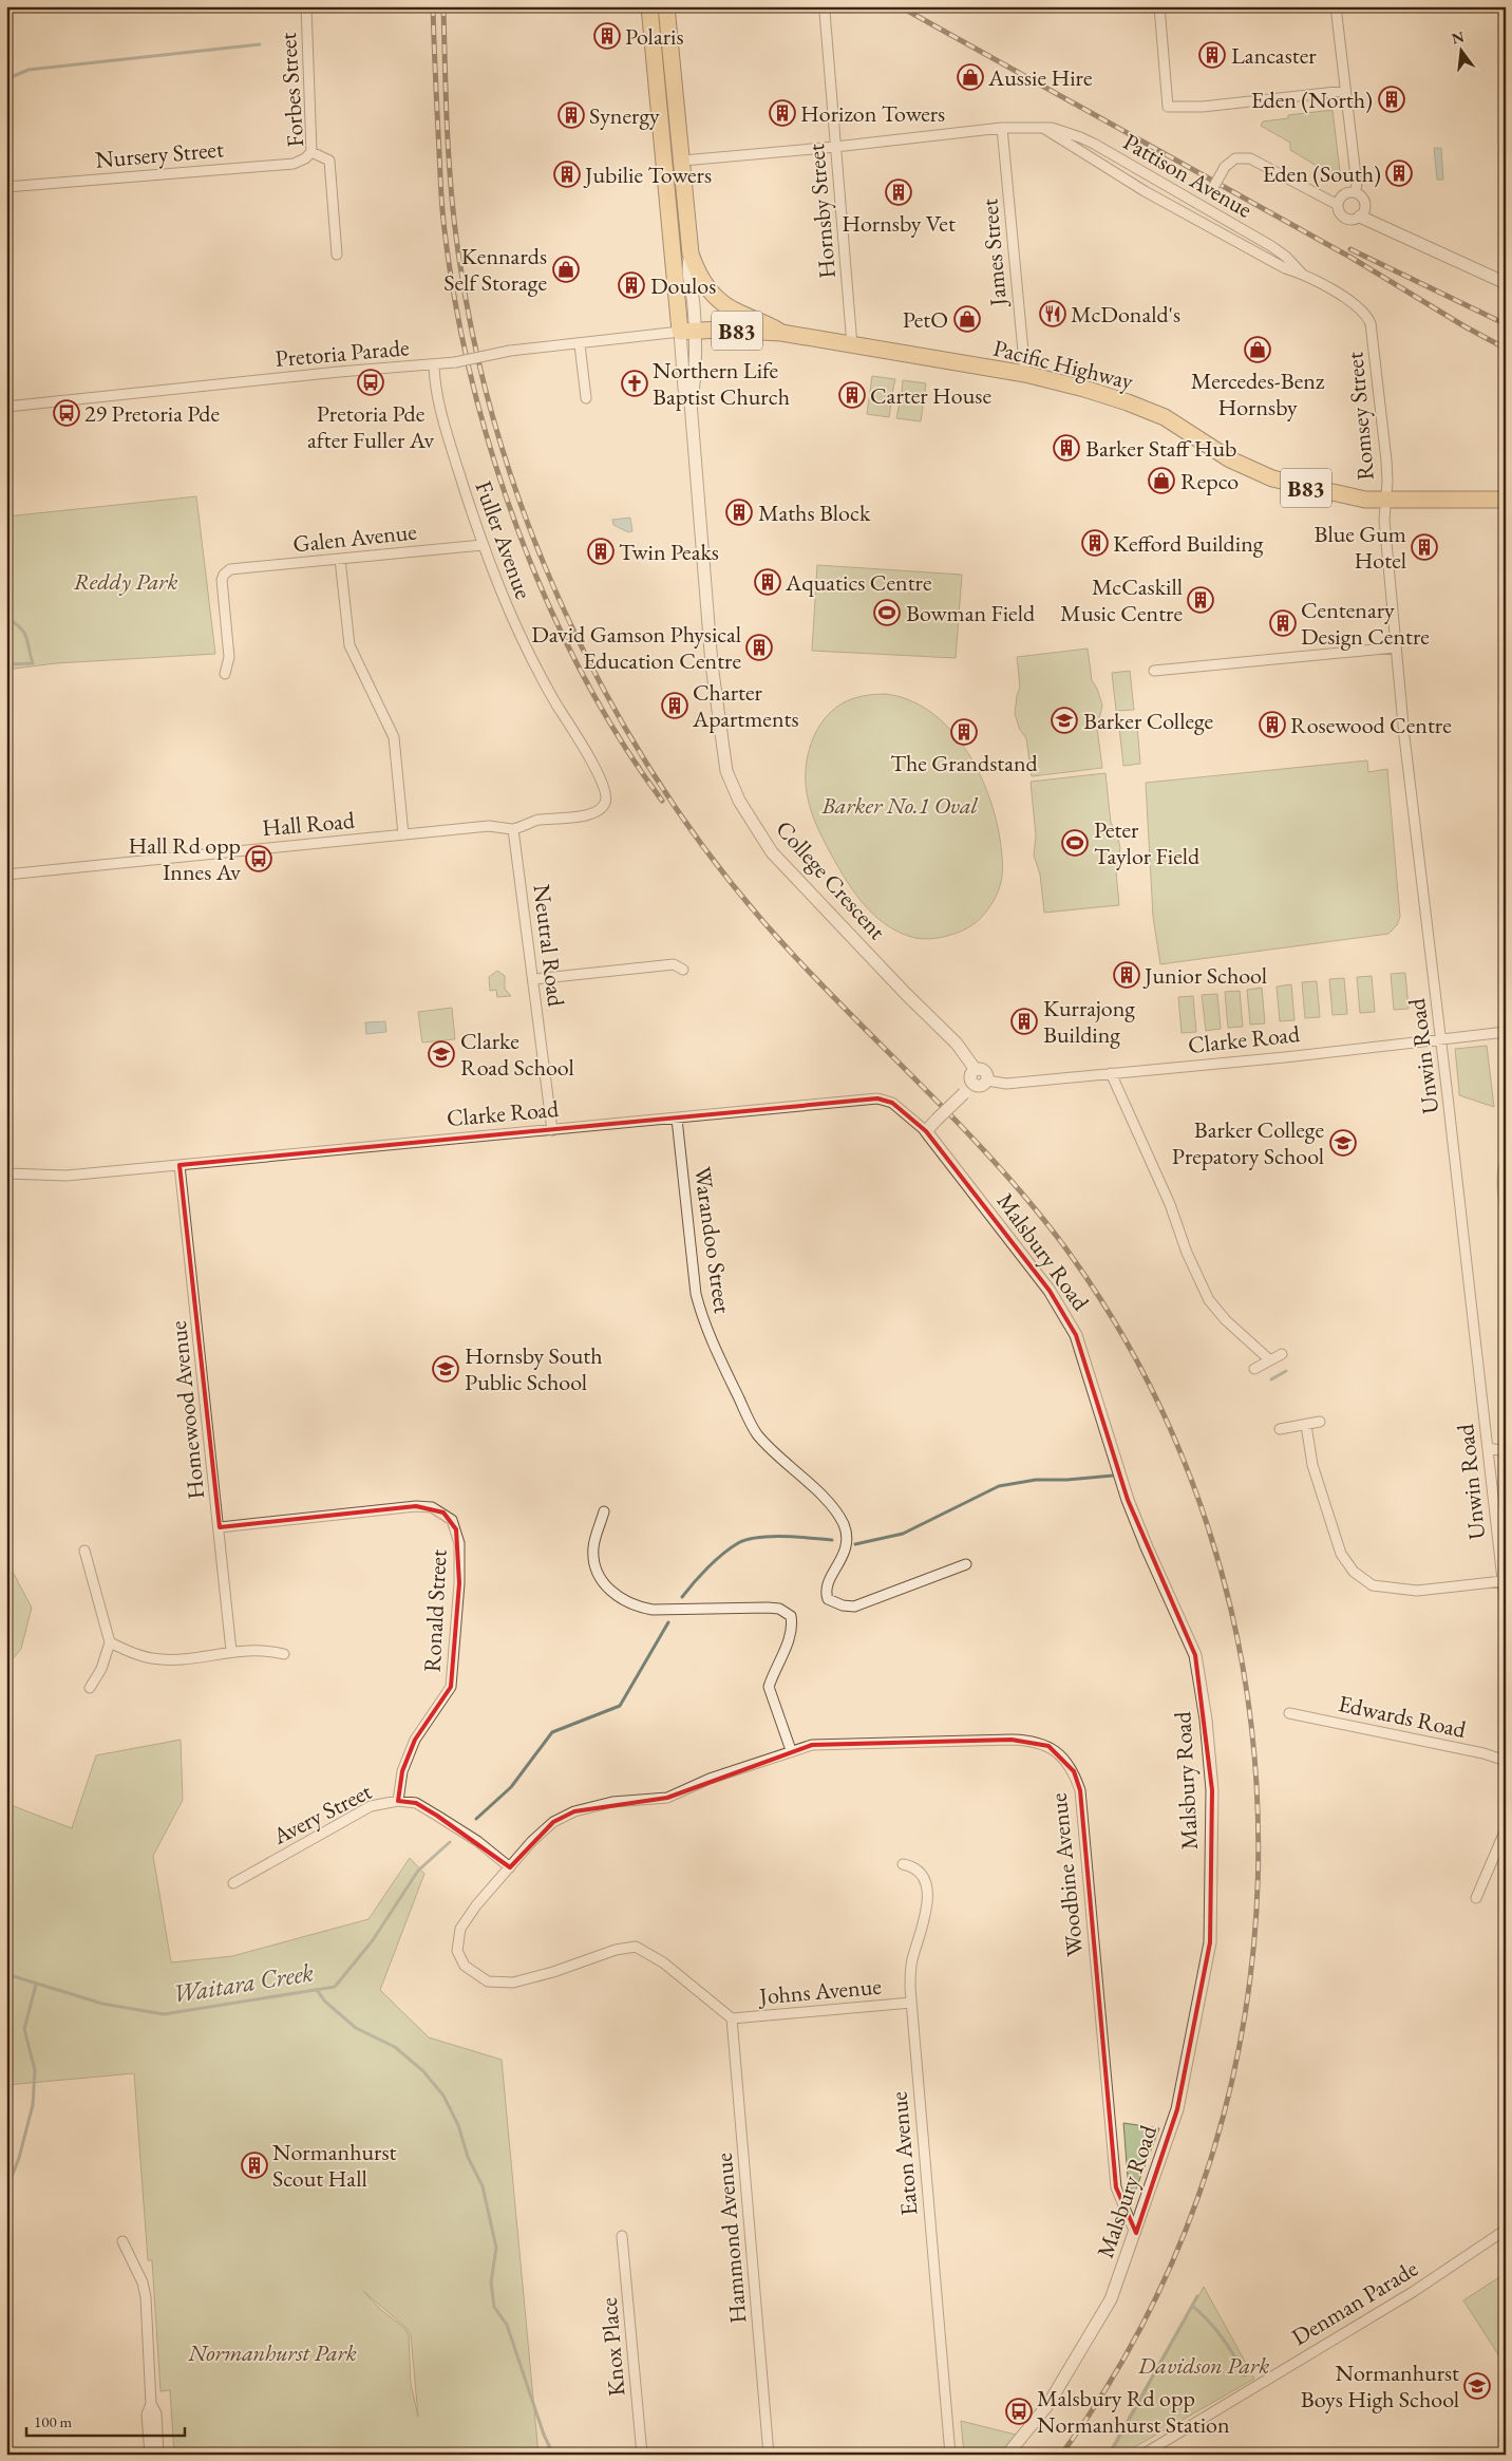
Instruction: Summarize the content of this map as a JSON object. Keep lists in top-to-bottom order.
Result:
{
  "streets": {
    "main road": ["B83", "Pacific Highway"],
    "street": [
      "Forbes Street",
      "Nursery Street",
      "Pattison Avenue",
      "Hornsby Street",
      "James Street",
      "Pretoria Parade",
      "Romsey Street",
      "Galen Avenue",
      "Fuller Avenue",
      "Hall Road",
      "College Crescent",
      "Neutral Road",
      "Clarke Road",
      "Unwin Road",
      "Warandoo Street",
      "Malsbury Road",
      "Homewood Avenue",
      "Ronald Street",
      "Edwards Road",
      "Avery Street",
      "Woodbine Avenue",
      "Johns Avenue",
      "Eaton Avenue",
      "Hammond Avenue",
      "Denman Parade",
      "Knox Place"
    ]
  },
  "crossings": [
    ["Forbes Street", "Nursery Street"],
    ["Pattison Avenue", "Hornsby Street"],
    ["Pattison Avenue", "James Street"],
    ["Pattison Avenue", "Pacific Highway"],
    ["Pattison Avenue", "Romsey Street"],
    ["Hornsby Street", "Pacific Highway"],
    ["James Street", "Pacific Highway"],
    ["B83", "Pretoria Parade"],
    ["B83", "Pacific Highway"],
    ["B83", "College Crescent"],
    ["Pretoria Parade", "Pacific Highway"],
    ["Pretoria Parade", "Fuller Avenue"],
    ["Pretoria Parade", "College Crescent"],
    ["Pacific Highway", "Romsey Street"],
    ["Pacific Highway", "College Crescent"],
    ["Pacific Highway", "Unwin Road"],
    ["Romsey Street", "Unwin Road"],
    ["Galen Avenue", "Fuller Avenue"],
    ["Fuller Avenue", "Hall Road"],
    ["Hall Road", "Neutral Road"],
    ["College Crescent", "Clarke Road"],
    ["Neutral Road", "Clarke Road"],
    ["Clarke Road", "Unwin Road"],
    ["Clarke Road", "Warandoo Street"],
    ["Clarke Road", "Malsbury Road"],
    ["Clarke Road", "Homewood Avenue"],
    ["Malsbury Road", "Woodbine Avenue"],
    ["Homewood Avenue", "Ronald Street"],
    ["Ronald Street", "Avery Street"],
    ["Avery Street", "Woodbine Avenue"],
    ["Woodbine Avenue", "Johns Avenue"],
    ["Woodbine Avenue", "Hammond Avenue"],
    ["Johns Avenue", "Eaton Avenue"],
    ["Johns Avenue", "Hammond Avenue"]
  ],
  "water": ["Waitara Creek"],
  "parks": [
    "Reddy Park",
    "Barker No.1 Oval",
    "Normanhurst Park",
    "Davidson Park"
  ],
  "places": {
    "building": [
      "Polaris",
      "Lancaster",
      "Eden (North)",
      "Horizon Towers",
      "Synergy",
      "Eden (South)",
      "Jubilie Towers",
      "Hornsby Vet",
      "Doulos",
      "Carter House",
      "Barker Staff Hub",
      "Maths Block",
      "Kefford Building",
      "Blue Gum Hotel",
      "Twin Peaks",
      "Aquatics Centre",
      "McCaskill Music Centre",
      "Centenary Design Centre",
      "David Gamson Physical Education Centre",
      "Charter Apartments",
      "Rosewood Centre",
      "The Grandstand",
      "Junior School",
      "Kurrajong Building",
      "Normanhurst Scout Hall"
    ],
    "shop": [
      "Aussie Hire",
      "Kennards Self Storage",
      "PetO",
      "Mercedes-Benz Hornsby",
      "Repco"
    ],
    "restaurant": ["McDonald's"],
    "bus stop": [
      "Pretoria Pde after Fuller Av",
      "29 Pretoria Pde",
      "Hall Rd opp Innes Av",
      "Malsbury Rd opp Normanhurst Station"
    ],
    "church": ["Northern Life Baptist Church"],
    "sports": ["Bowman Field", "Peter Taylor Field"],
    "school or university": [
      "Barker College",
      "Clarke Road School",
      "Barker College Prepatory School",
      "Hornsby South Public School",
      "Normanhurst Boys High School"
    ]
  },
  "scale_bar": "100 m",
  "north": "top"
}
